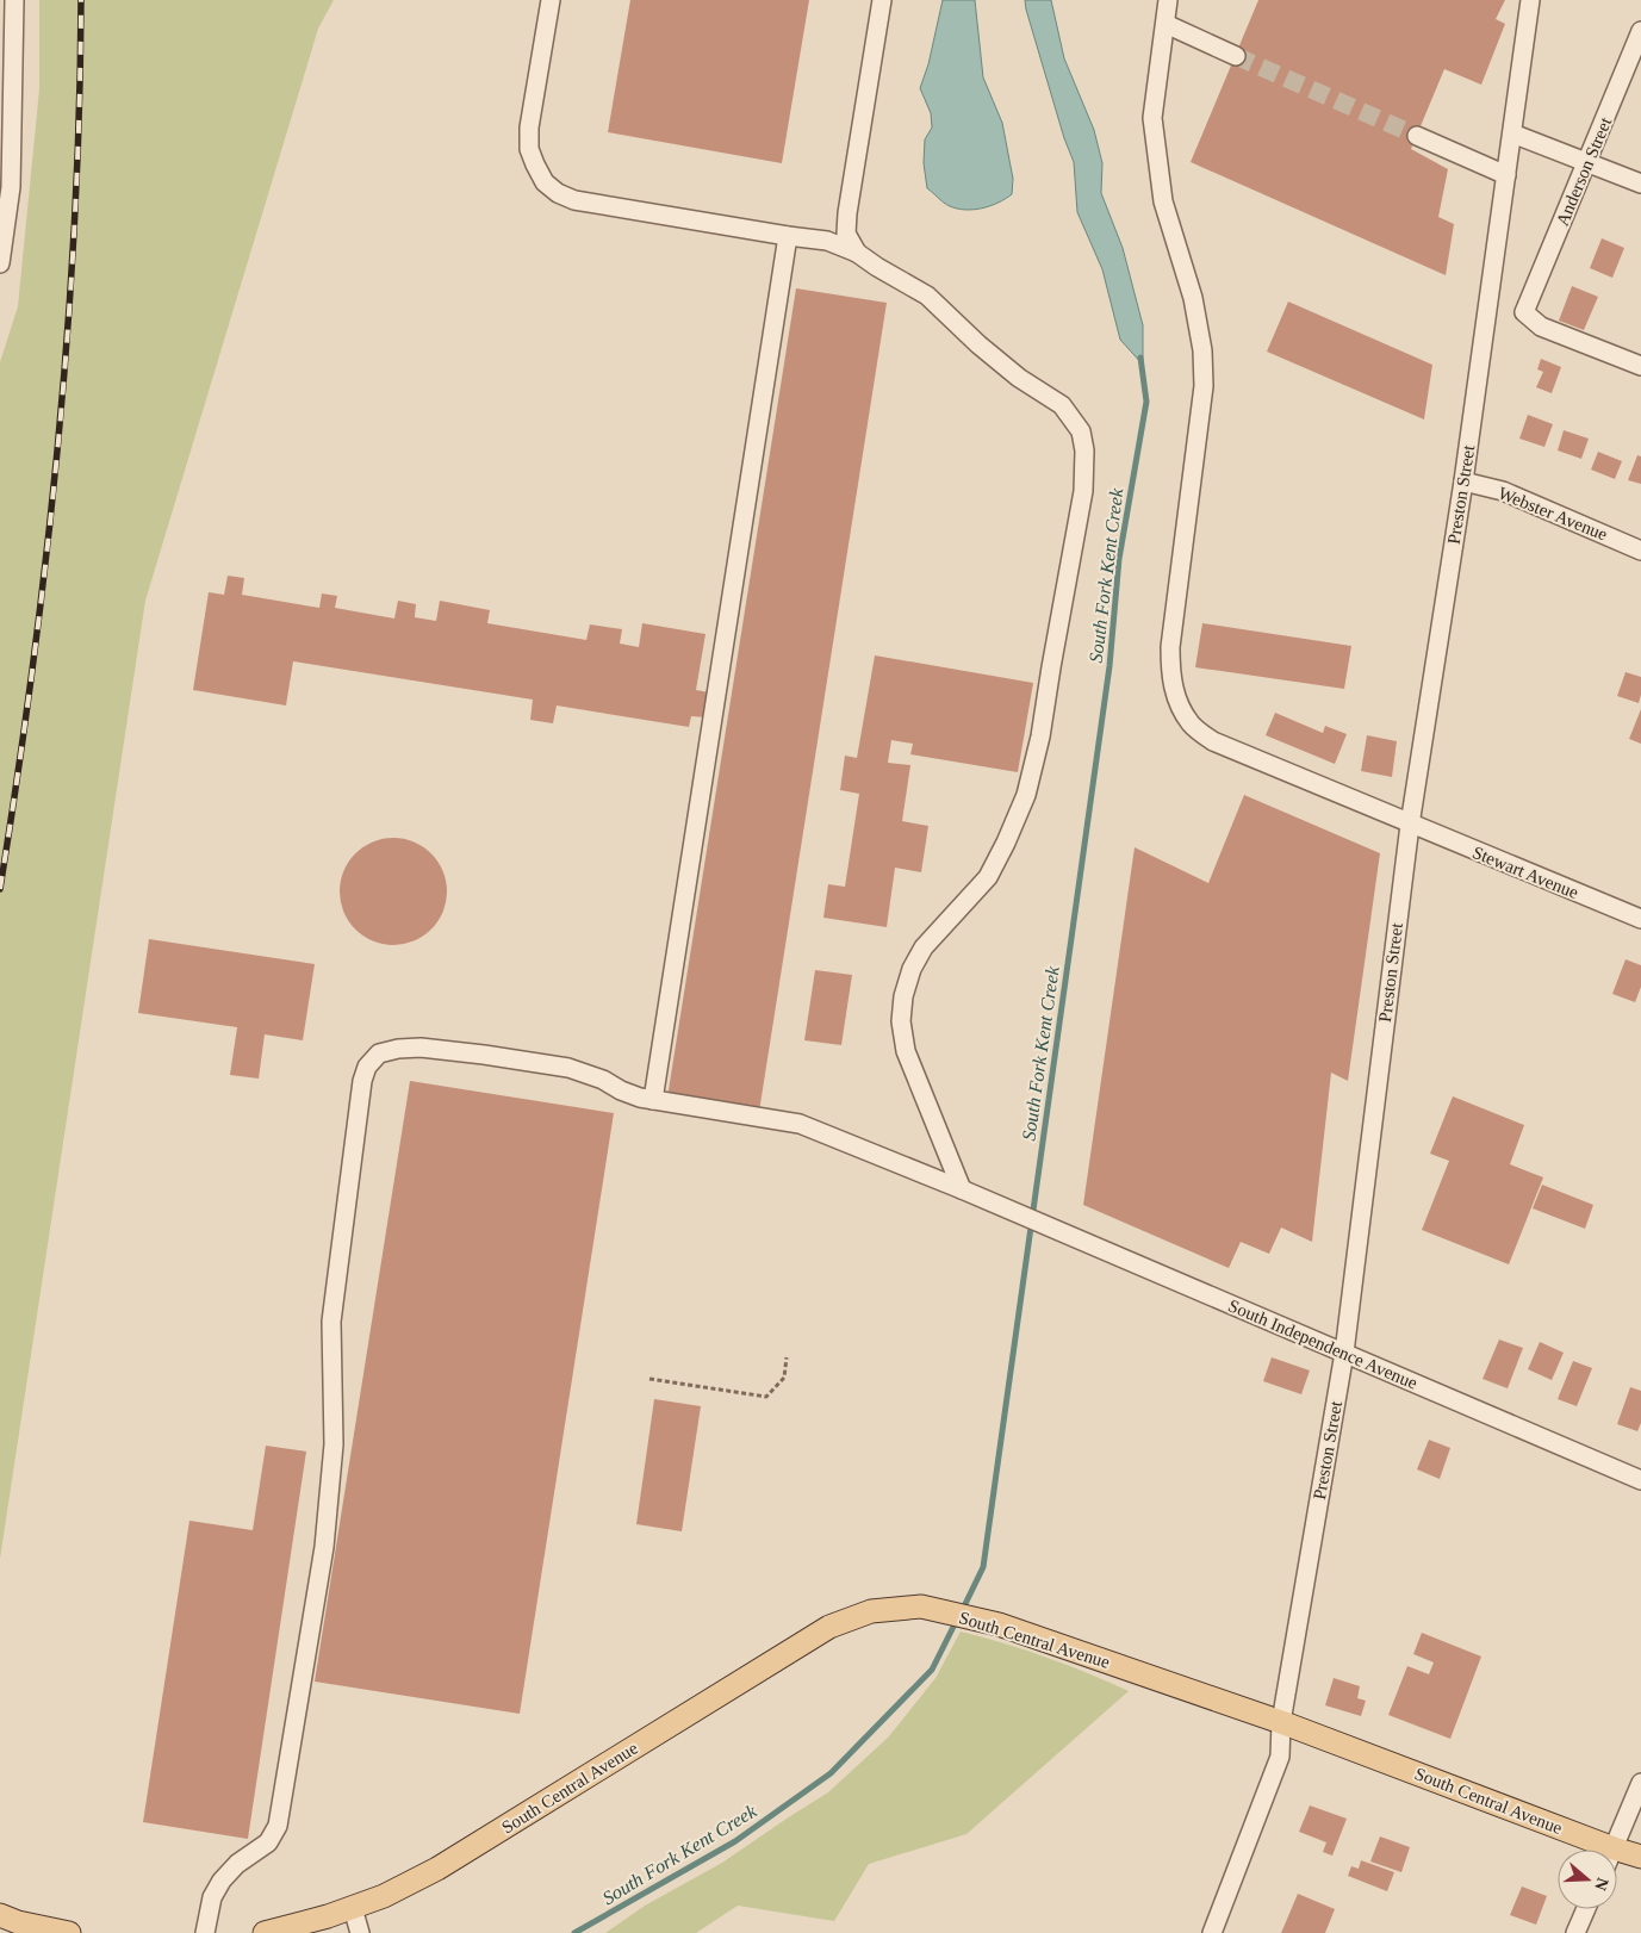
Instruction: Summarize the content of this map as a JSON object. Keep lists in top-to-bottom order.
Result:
{
  "streets": {
    "main road": ["South Central Avenue"],
    "street": [
      "Anderson Street",
      "Preston Street",
      "Webster Avenue",
      "Stewart Avenue",
      "South Independence Avenue"
    ]
  },
  "crossings": [
    ["Preston Street", "Webster Avenue"],
    ["Preston Street", "Stewart Avenue"],
    ["Preston Street", "South Independence Avenue"],
    ["Preston Street", "South Central Avenue"]
  ],
  "water": ["South Fork Kent Creek"],
  "north": "right"
}
